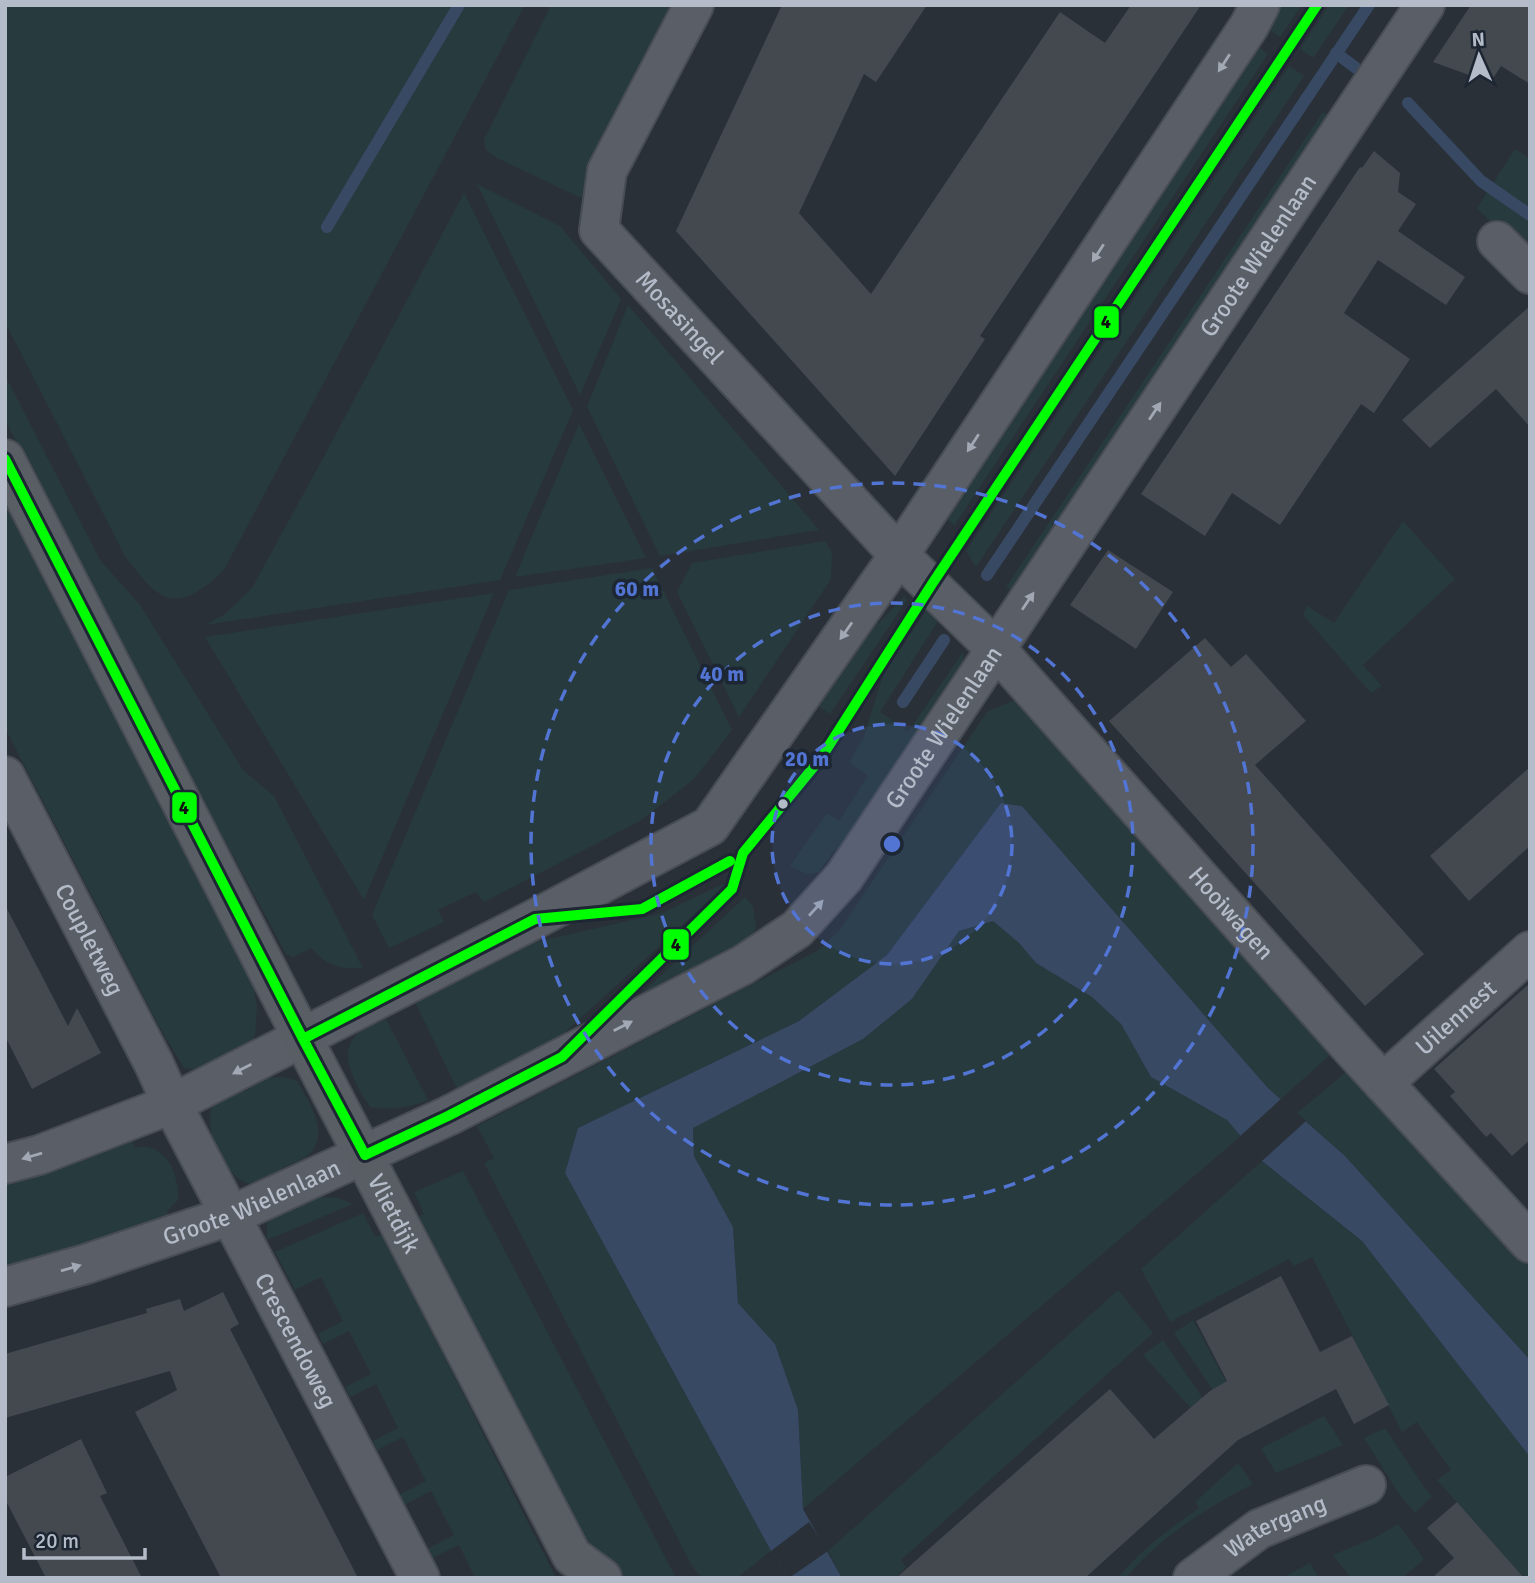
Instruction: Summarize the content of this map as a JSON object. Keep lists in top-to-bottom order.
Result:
{
  "streets": {
    "street": [
      "Groote Wielenlaan",
      "Mosasingel",
      "Hooiwagen",
      "Coupletweg",
      "Uilennest",
      "Vlietdijk",
      "Crescendoweg",
      "Watergang"
    ]
  },
  "crossings": [
    ["Groote Wielenlaan", "Hooiwagen"],
    ["Groote Wielenlaan", "Vlietdijk"],
    ["Groote Wielenlaan", "Crescendoweg"],
    ["Mosasingel", "Hooiwagen"],
    ["Hooiwagen", "Uilennest"],
    ["Coupletweg", "Crescendoweg"]
  ],
  "lines": ["transit line 4"],
  "scale_bar": "20 m",
  "north": "top",
  "rings": ["60 m", "40 m", "20 m"]
}
